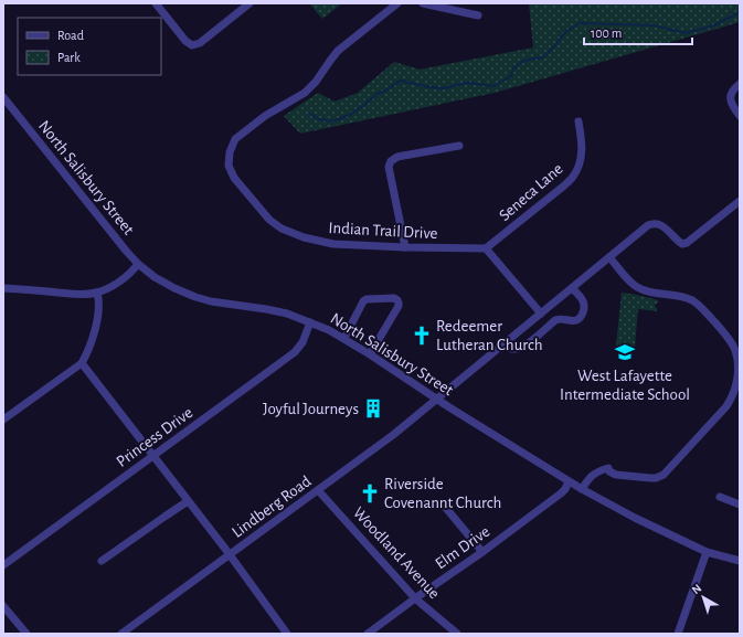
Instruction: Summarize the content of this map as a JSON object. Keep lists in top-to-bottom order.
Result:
{
  "streets": {
    "street": [
      "North Salisbury Street",
      "Seneca Lane",
      "Indian Trail Drive",
      "Princess Drive",
      "Lindberg Road",
      "Elm Drive",
      "Woodland Avenue"
    ]
  },
  "crossings": [
    ["North Salisbury Street", "Princess Drive"],
    ["North Salisbury Street", "Lindberg Road"],
    ["North Salisbury Street", "Elm Drive"],
    ["Seneca Lane", "Indian Trail Drive"],
    ["Lindberg Road", "Woodland Avenue"],
    ["Elm Drive", "Woodland Avenue"]
  ],
  "places": {
    "church": ["Redeemer Lutheran Church", "Riverside Covenannt Church"],
    "school or university": ["West Lafayette Intermediate School"],
    "building": ["Joyful Journeys"]
  },
  "legend": ["Road", "Park"],
  "scale_bar": "100 m",
  "north": "top left"
}
